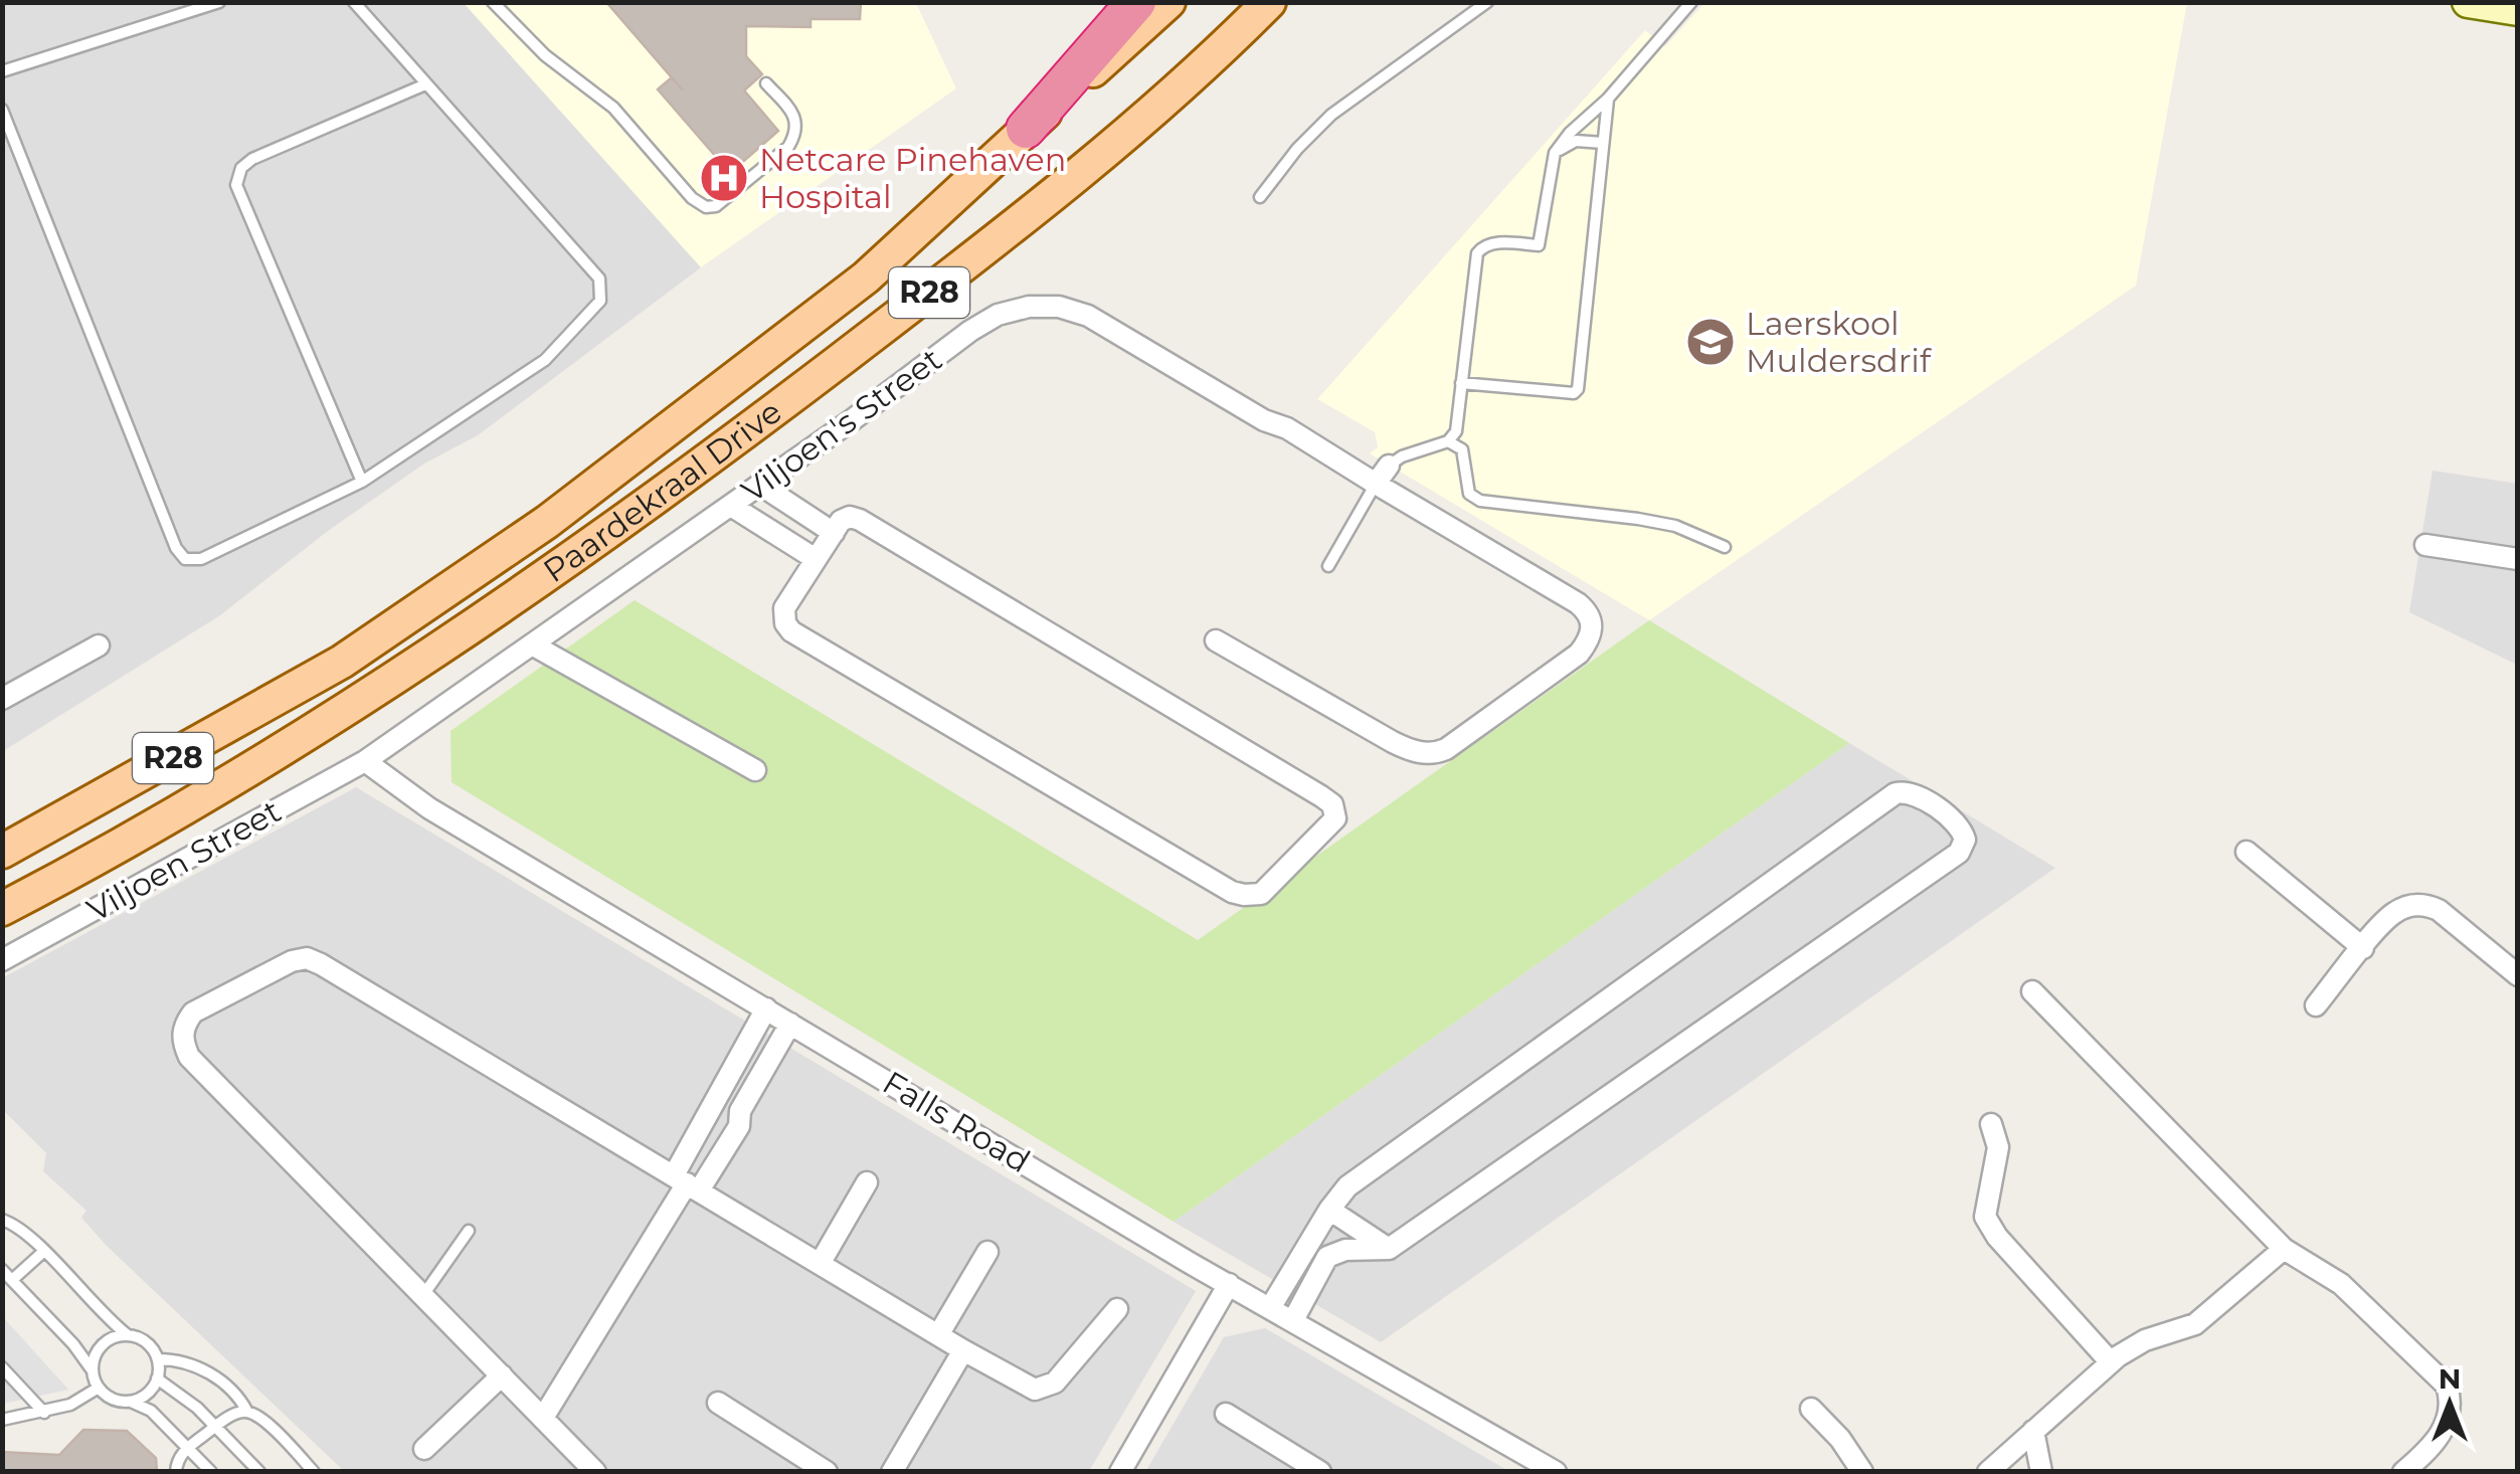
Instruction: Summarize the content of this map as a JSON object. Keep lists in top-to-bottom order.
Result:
{
  "streets": {
    "main road": ["R28", "Paardekraal Drive"],
    "street": ["Viljoen's Street", "Viljoen Street", "Falls Road"]
  },
  "crossings": [
    ["Viljoen's Street", "Viljoen Street"],
    ["Viljoen's Street", "Falls Road"],
    ["Viljoen Street", "Falls Road"]
  ],
  "places": {
    "hospital": ["Netcare Pinehaven Hospital"],
    "school or university": ["Laerskool Muldersdrif"]
  },
  "north": "top"
}
